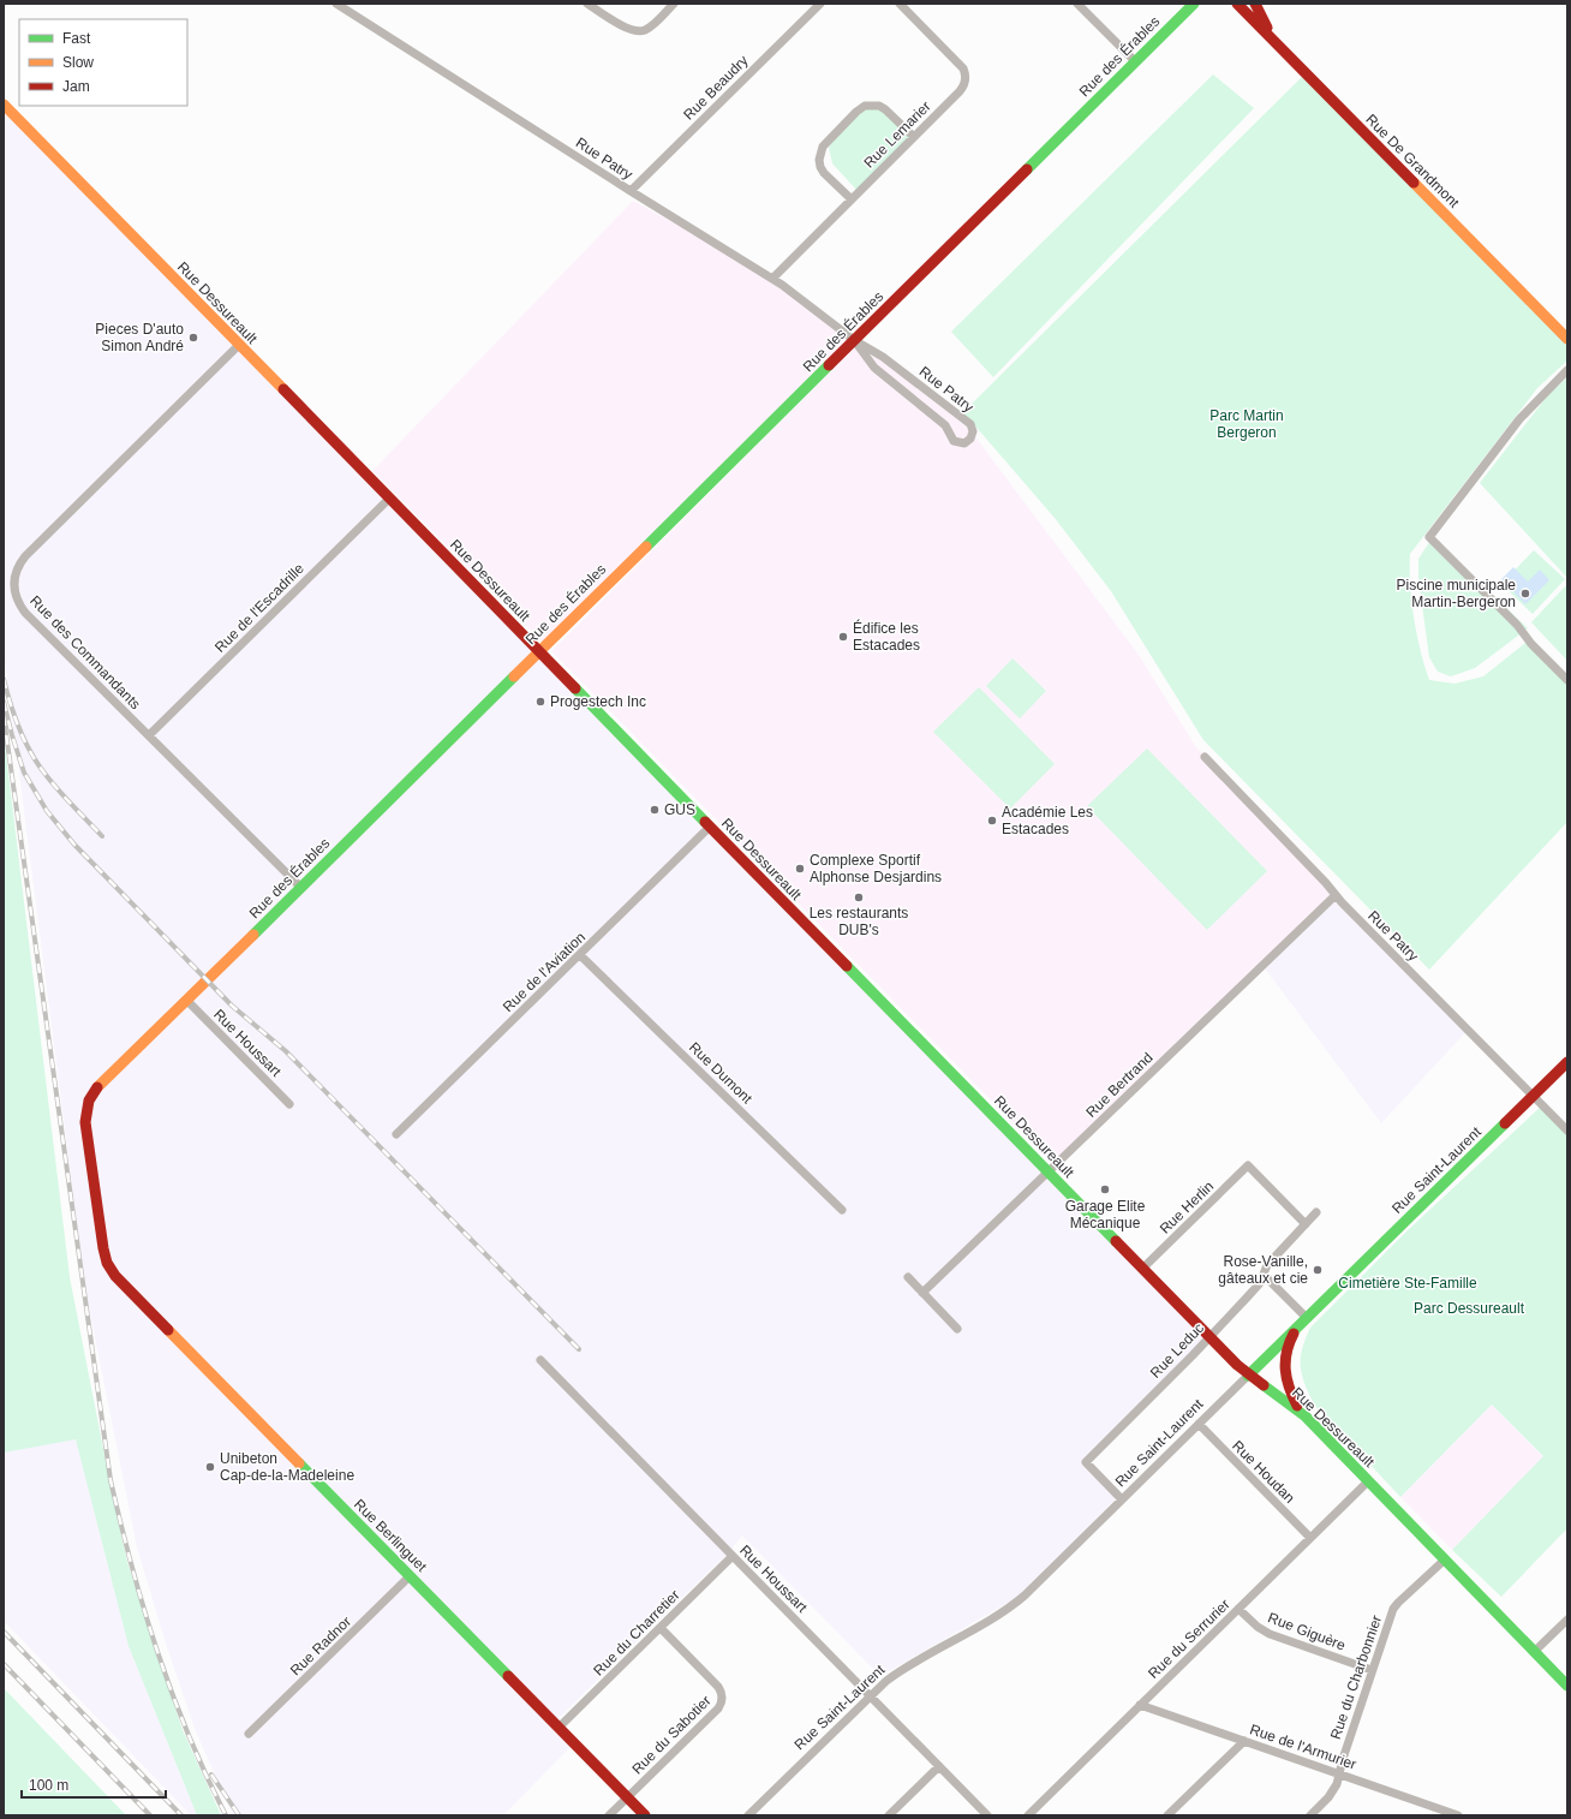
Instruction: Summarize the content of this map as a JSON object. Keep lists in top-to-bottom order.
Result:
{
  "streets": {
    "street": [
      "Rue des Érables",
      "Rue Beaudry",
      "Rue Lemarier",
      "Rue Patry",
      "Rue De Grandmont",
      "Rue Dessureault",
      "Rue de l'Escadrille",
      "Rue des Commandants",
      "Rue de l'Aviation",
      "Rue Houssart",
      "Rue Dumont",
      "Rue Bertrand",
      "Rue Saint-Laurent",
      "Rue Herlin",
      "Rue Leduc",
      "Rue Houdan",
      "Rue Berlinguet",
      "Rue Giguère",
      "Rue du Charretier",
      "Rue du Serrurier",
      "Rue Radnor",
      "Rue du Charbonnier",
      "Rue du Sabotier",
      "Rue de l'Armurier"
    ]
  },
  "crossings": [
    ["Rue des Érables", "Rue Patry"],
    ["Rue des Érables", "Rue Dessureault"],
    ["Rue des Érables", "Rue des Commandants"],
    ["Rue des Érables", "Rue Houssart"],
    ["Rue des Érables", "Rue Berlinguet"],
    ["Rue Beaudry", "Rue Patry"],
    ["Rue Lemarier", "Rue Patry"],
    ["Rue Patry", "Rue Bertrand"],
    ["Rue Patry", "Rue Saint-Laurent"],
    ["Rue Dessureault", "Rue de l'Escadrille"],
    ["Rue Dessureault", "Rue des Commandants"],
    ["Rue Dessureault", "Rue de l'Aviation"],
    ["Rue Dessureault", "Rue Bertrand"],
    ["Rue Dessureault", "Rue Saint-Laurent"],
    ["Rue Dessureault", "Rue Herlin"],
    ["Rue Dessureault", "Rue Leduc"],
    ["Rue Dessureault", "Rue du Serrurier"],
    ["Rue Dessureault", "Rue du Charbonnier"],
    ["Rue de l'Escadrille", "Rue des Commandants"],
    ["Rue de l'Aviation", "Rue Dumont"],
    ["Rue Houssart", "Rue Saint-Laurent"],
    ["Rue Houssart", "Rue du Charretier"],
    ["Rue Saint-Laurent", "Rue Leduc"],
    ["Rue Saint-Laurent", "Rue Houdan"],
    ["Rue Herlin", "Rue Leduc"],
    ["Rue Houdan", "Rue du Serrurier"],
    ["Rue Berlinguet", "Rue du Charretier"],
    ["Rue Berlinguet", "Rue Radnor"],
    ["Rue Berlinguet", "Rue du Sabotier"],
    ["Rue Giguère", "Rue du Serrurier"],
    ["Rue Giguère", "Rue du Charbonnier"],
    ["Rue du Charretier", "Rue du Sabotier"],
    ["Rue du Serrurier", "Rue de l'Armurier"],
    ["Rue du Charbonnier", "Rue de l'Armurier"]
  ],
  "parks": ["Parc Martin Bergeron", "Cimetière Ste-Famille", "Parc Dessureault"],
  "places": [
    "Pieces D'auto Simon André",
    "Piscine municipale Martin-Bergeron",
    "Édifice les Estacades",
    "Progestech Inc",
    "GUS",
    "Académie Les Estacades",
    "Complexe Sportif Alphonse Desjardins",
    "Les restaurants DUB's",
    "Garage Elite Mécanique",
    "Rose-Vanille, gâteaux et cie",
    "Unibeton Cap-de-la-Madeleine"
  ],
  "legend": ["Fast", "Slow", "Jam"],
  "scale_bar": "100 m"
}
